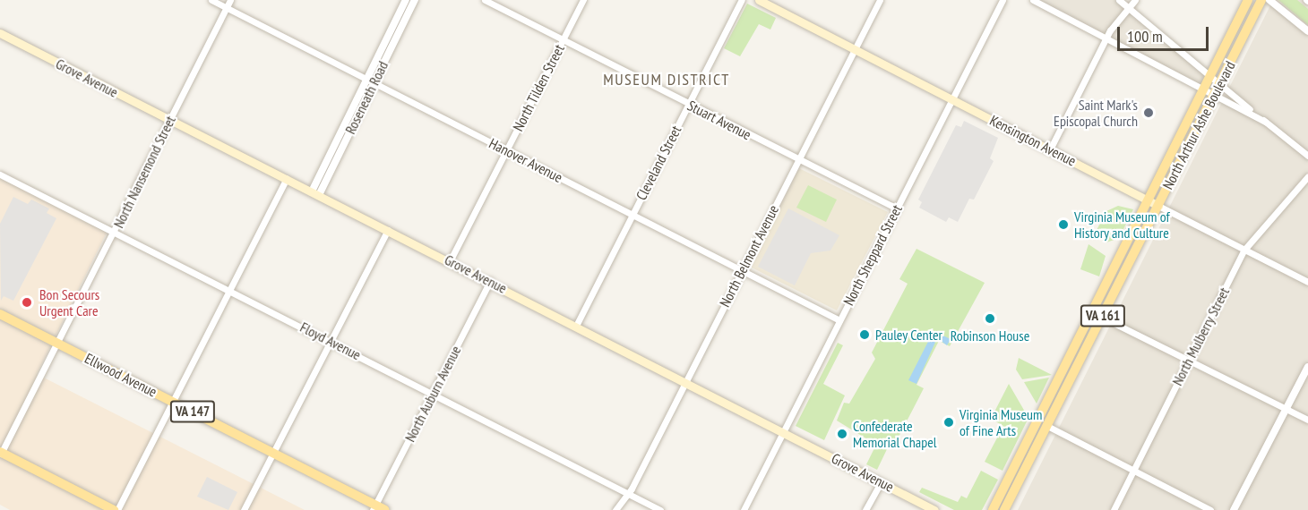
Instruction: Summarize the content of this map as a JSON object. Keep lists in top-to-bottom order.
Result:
{
  "streets": {
    "main road": [
      "Grove Avenue",
      "North Arthur Ashe Boulevard",
      "Kensington Avenue",
      "VA 161",
      "Ellwood Avenue",
      "VA 147"
    ],
    "street": [
      "North Tilden Street",
      "Roseneath Road",
      "Stuart Avenue",
      "Hanover Avenue",
      "Cleveland Street",
      "North Nansemond Street",
      "North Sheppard Street",
      "North Belmont Avenue",
      "North Mulberry Street",
      "Floyd Avenue",
      "North Auburn Avenue"
    ]
  },
  "crossings": [
    ["Grove Avenue", "North Tilden Street"],
    ["Grove Avenue", "Roseneath Road"],
    ["Grove Avenue", "Cleveland Street"],
    ["Grove Avenue", "North Nansemond Street"],
    ["Grove Avenue", "North Sheppard Street"],
    ["Grove Avenue", "North Belmont Avenue"],
    ["Grove Avenue", "North Auburn Avenue"],
    ["North Tilden Street", "Stuart Avenue"],
    ["North Tilden Street", "Hanover Avenue"],
    ["Roseneath Road", "Hanover Avenue"],
    ["Stuart Avenue", "Cleveland Street"],
    ["Stuart Avenue", "North Sheppard Street"],
    ["Stuart Avenue", "North Belmont Avenue"],
    ["North Arthur Ashe Boulevard", "Kensington Avenue"],
    ["Kensington Avenue", "North Sheppard Street"],
    ["Kensington Avenue", "North Belmont Avenue"],
    ["Kensington Avenue", "North Mulberry Street"],
    ["Hanover Avenue", "Cleveland Street"],
    ["Hanover Avenue", "North Nansemond Street"],
    ["Hanover Avenue", "North Sheppard Street"],
    ["Hanover Avenue", "North Belmont Avenue"],
    ["North Nansemond Street", "Floyd Avenue"],
    ["North Nansemond Street", "Ellwood Avenue"],
    ["North Belmont Avenue", "Floyd Avenue"],
    ["Floyd Avenue", "North Auburn Avenue"],
    ["Ellwood Avenue", "North Auburn Avenue"]
  ],
  "districts": ["MUSEUM DISTRICT"],
  "places": [
    "Saint Mark's Episcopal Church",
    "Virginia Museum of History and Culture",
    "Bon Secours Urgent Care",
    "Robinson House",
    "Pauley Center",
    "Virginia Museum of Fine Arts",
    "Confederate Memorial Chapel"
  ],
  "scale_bar": "100 m"
}
